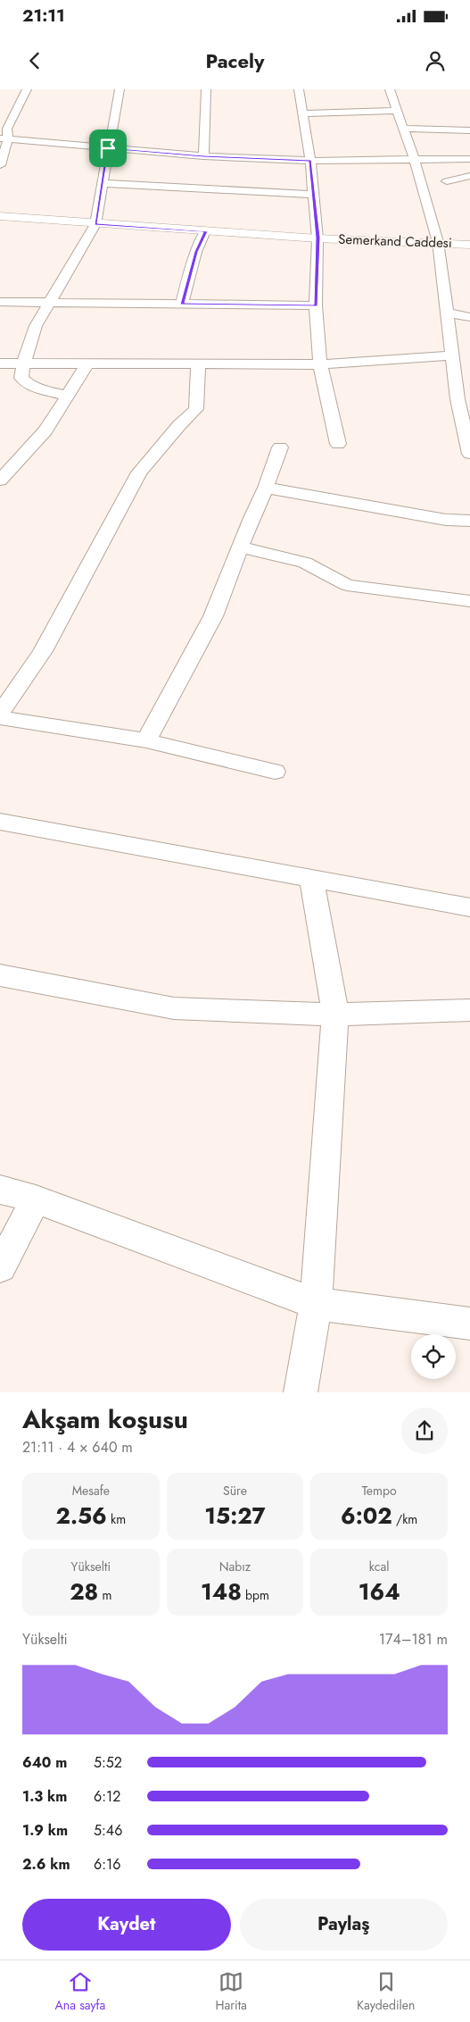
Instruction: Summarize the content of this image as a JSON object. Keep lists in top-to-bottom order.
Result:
{
  "streets": {
    "street": ["Semerkand Caddesi"]
  },
  "page": {
    "status": "21:11",
    "header": "Pacely",
    "heading": ["Akşam koşusu", "21:11 · 4 × 640 m"],
    "stats": [
      ["Mesafe", "2.56 km"],
      ["Süre", "15:27"],
      ["Tempo", "6:02 /km"],
      ["Yükselti", "28 m"],
      ["Nabız", "148 bpm"],
      ["kcal", "164"]
    ],
    "chart": ["Yükselti", "174–181 m"],
    "list": [
      {
        "name": "640 m",
        "note": "5:52"
      },
      {
        "name": "1.3 km",
        "note": "6:12"
      },
      {
        "name": "1.9 km",
        "note": "5:46"
      },
      {
        "name": "2.6 km",
        "note": "6:16"
      }
    ],
    "buttons": ["Kaydet", "Paylaş"],
    "tabs": ["Ana sayfa", "Harita", "Kaydedilen"]
  }
}
